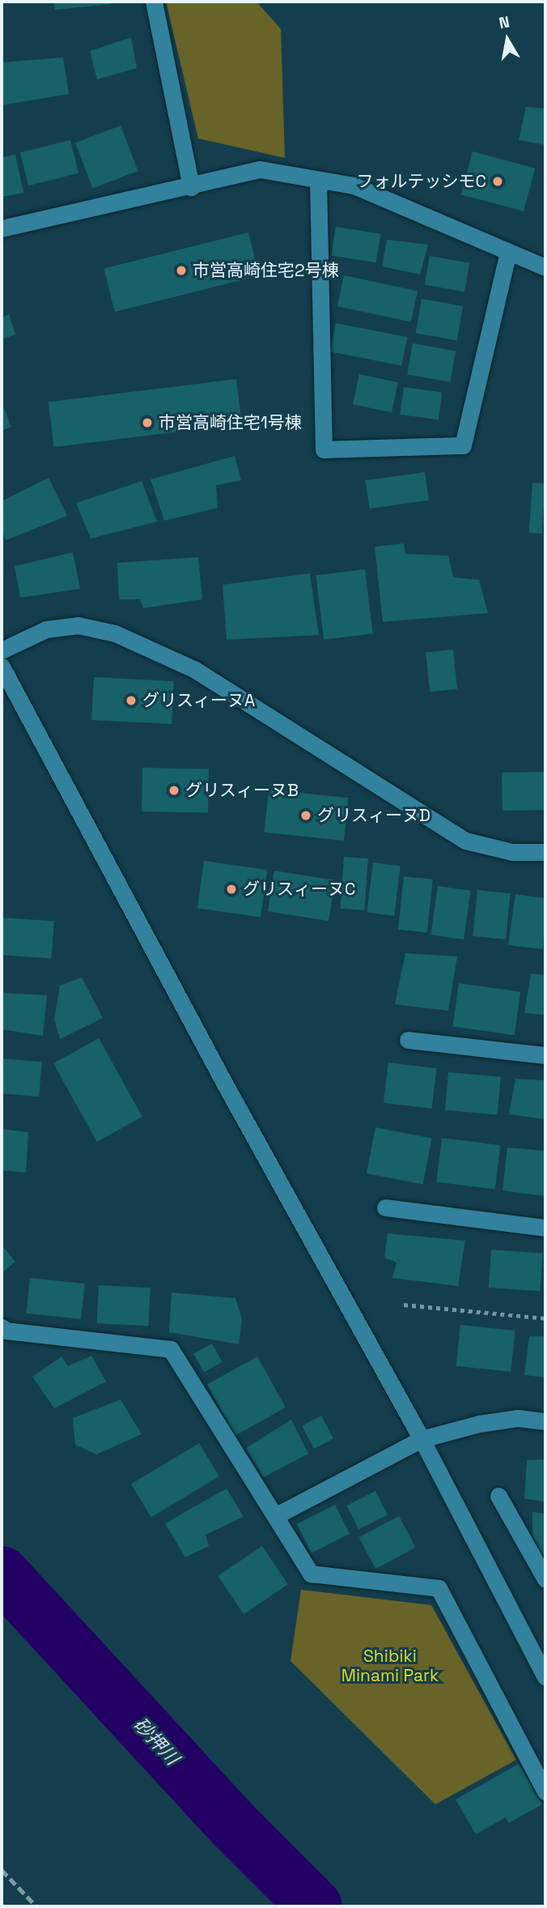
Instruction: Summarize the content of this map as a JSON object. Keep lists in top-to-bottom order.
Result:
{
  "water": ["砂押川"],
  "parks": ["Shibiki Minami Park"],
  "places": [
    "フォルテッシモC",
    "市営高崎住宅2号棟",
    "市営高崎住宅1号棟",
    "グリスィーヌA",
    "グリスィーヌB",
    "グリスィーヌD",
    "グリスィーヌC"
  ],
  "north": "top"
}
